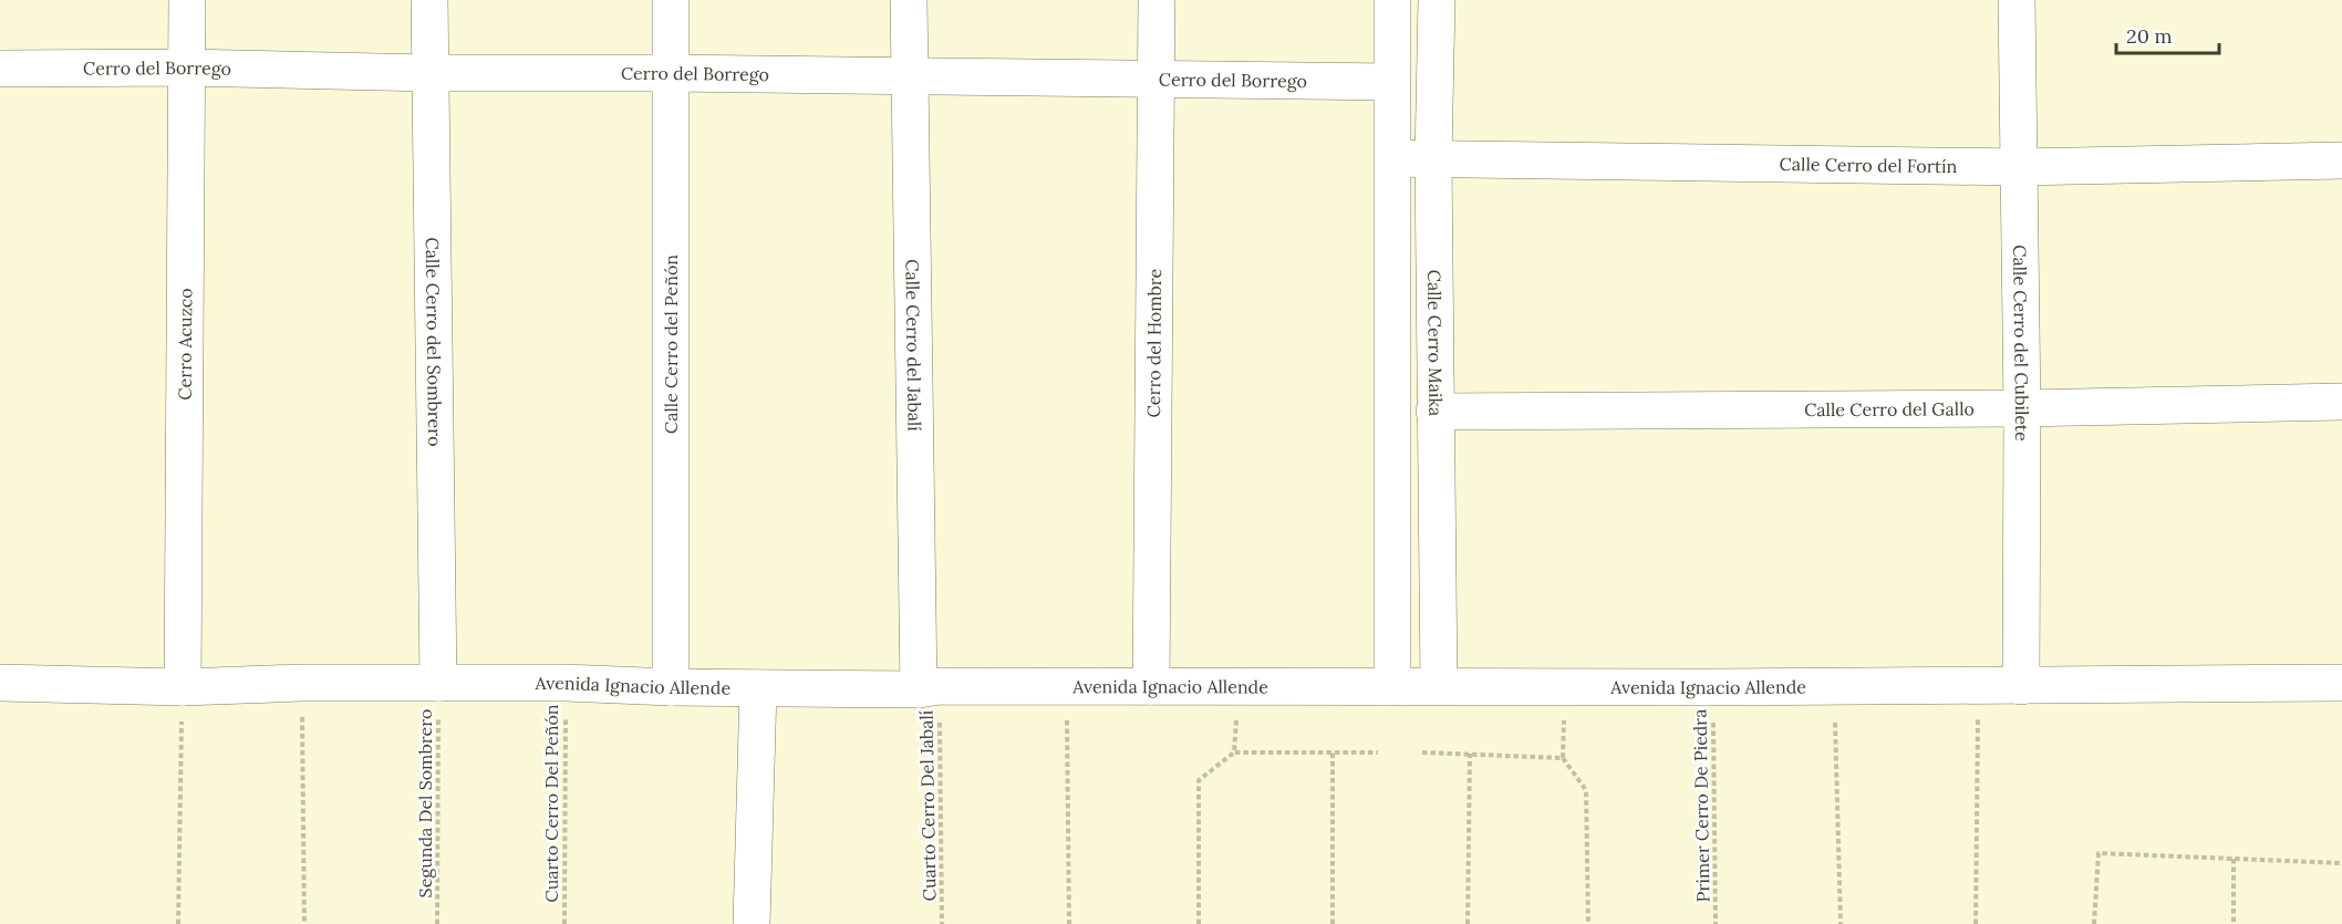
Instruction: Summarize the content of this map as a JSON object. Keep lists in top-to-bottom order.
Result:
{
  "streets": {
    "street": [
      "Cerro del Borrego",
      "Calle Cerro del Fortín",
      "Calle Cerro del Sombrero",
      "Cerro del Hombre",
      "Calle Cerro Maika",
      "Calle Cerro del Cubilete",
      "Cerro Acuzco",
      "Calle Cerro del Peñón",
      "Calle Cerro del Jabalí",
      "Calle Cerro del Gallo",
      "Avenida Ignacio Allende"
    ],
    "path": [
      "Segunda Del Sombrero",
      "Cuarto Cerro Del Peñón",
      "Cuarto Cerro Del Jabalí",
      "Primer Cerro De Piedra"
    ]
  },
  "crossings": [
    ["Cerro del Borrego", "Calle Cerro del Sombrero"],
    ["Cerro del Borrego", "Cerro del Hombre"],
    ["Cerro del Borrego", "Cerro Acuzco"],
    ["Cerro del Borrego", "Calle Cerro del Peñón"],
    ["Cerro del Borrego", "Calle Cerro del Jabalí"],
    ["Calle Cerro del Fortín", "Calle Cerro Maika"],
    ["Calle Cerro del Fortín", "Calle Cerro del Cubilete"],
    ["Calle Cerro del Sombrero", "Avenida Ignacio Allende"],
    ["Calle Cerro del Sombrero", "Segunda Del Sombrero"],
    ["Cerro del Hombre", "Avenida Ignacio Allende"],
    ["Calle Cerro Maika", "Calle Cerro del Gallo"],
    ["Calle Cerro Maika", "Avenida Ignacio Allende"],
    ["Calle Cerro del Cubilete", "Calle Cerro del Gallo"],
    ["Calle Cerro del Cubilete", "Avenida Ignacio Allende"],
    ["Cerro Acuzco", "Avenida Ignacio Allende"],
    ["Calle Cerro del Peñón", "Avenida Ignacio Allende"],
    ["Calle Cerro del Jabalí", "Avenida Ignacio Allende"],
    ["Calle Cerro del Jabalí", "Cuarto Cerro Del Jabalí"],
    ["Avenida Ignacio Allende", "Segunda Del Sombrero"],
    ["Avenida Ignacio Allende", "Cuarto Cerro Del Peñón"],
    ["Avenida Ignacio Allende", "Cuarto Cerro Del Jabalí"],
    ["Avenida Ignacio Allende", "Primer Cerro De Piedra"]
  ],
  "scale_bar": "20 m"
}
